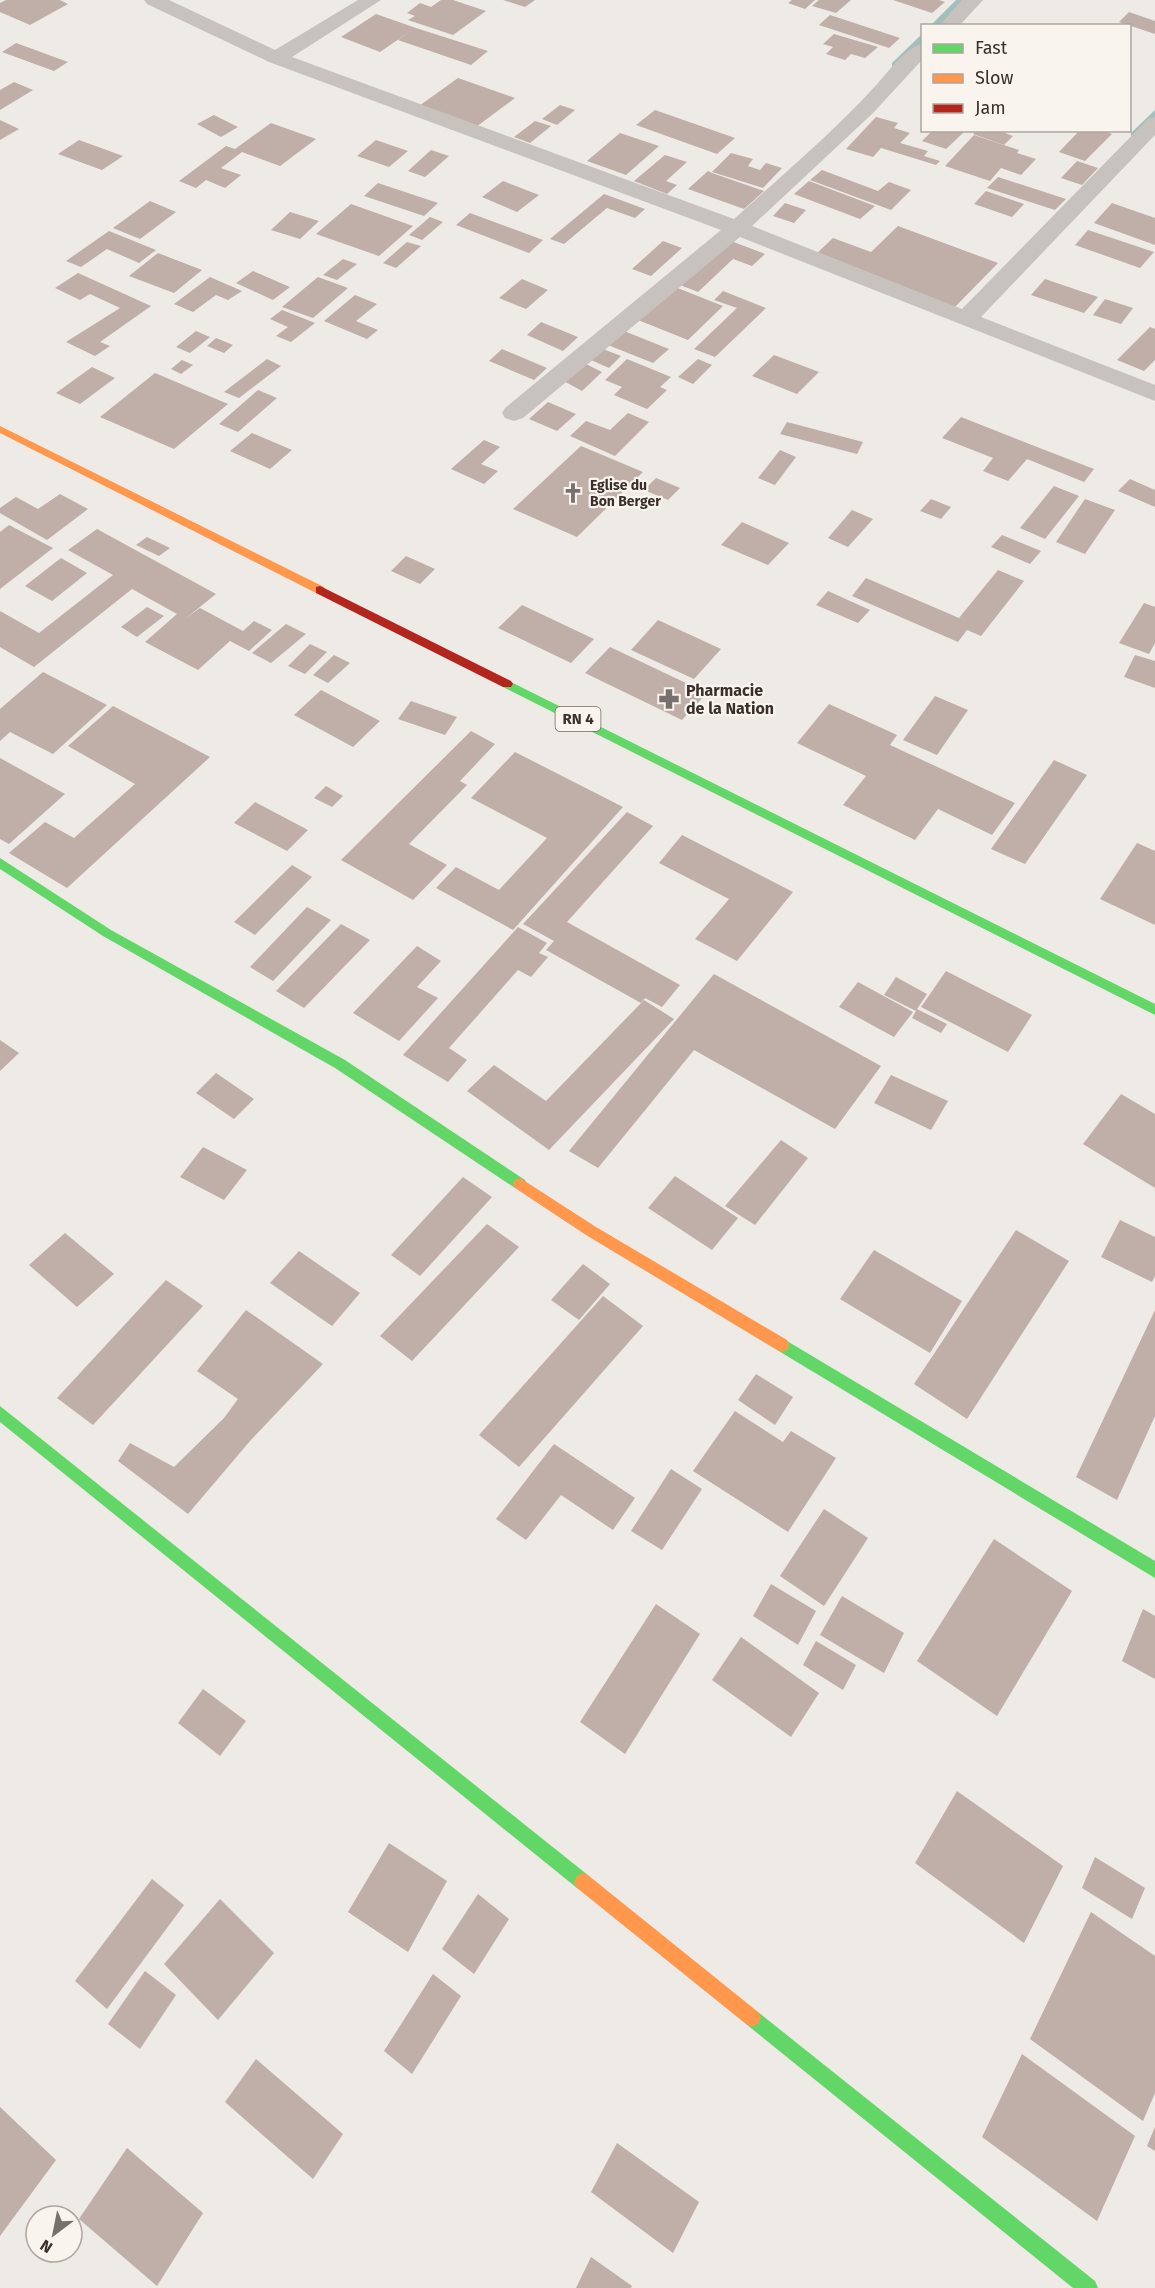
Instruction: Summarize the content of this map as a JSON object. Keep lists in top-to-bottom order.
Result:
{
  "streets": {
    "street": ["RN 4"]
  },
  "places": {
    "church": ["Eglise du Bon Berger"],
    "pharmacy": ["Pharmacie de la Nation"]
  },
  "legend": ["Fast", "Slow", "Jam"],
  "north": "bottom left"
}
